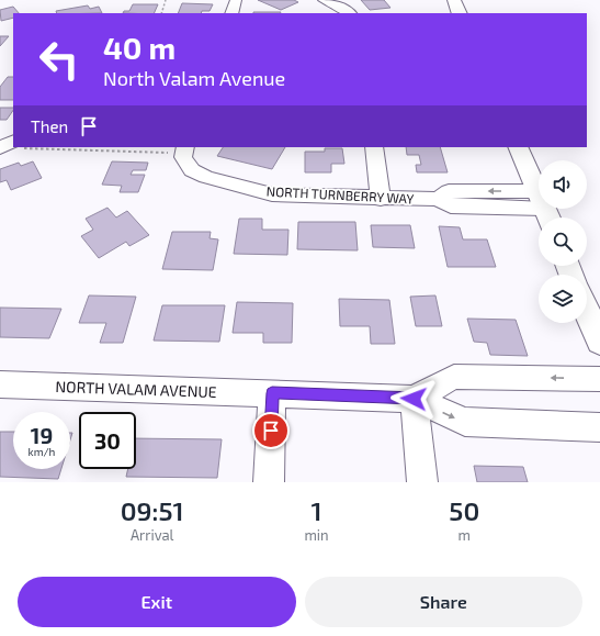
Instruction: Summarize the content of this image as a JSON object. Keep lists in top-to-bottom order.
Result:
{
  "streets": {
    "street": ["NORTH TURNBERRY WAY", "NORTH VALAM AVENUE"]
  },
  "page": {
    "turn": ["40 m", "North Valam Avenue"],
    "then": "Then",
    "speed": "19 km/h",
    "limit": "30",
    "eta": [
      "09:51",
      "Arrival",
      "1",
      "min",
      "50",
      "m"
    ],
    "buttons": ["Exit", "Share"]
  }
}
